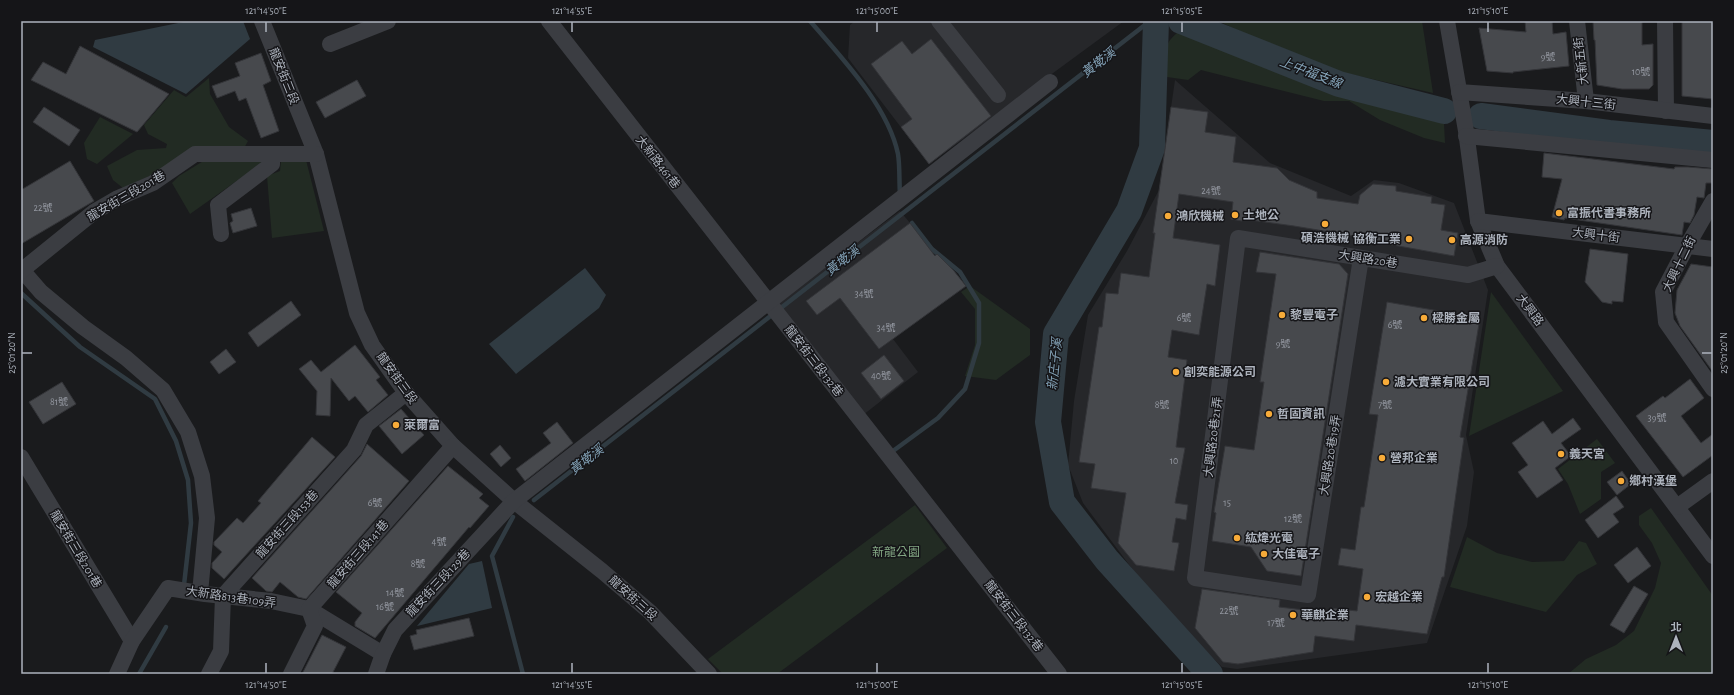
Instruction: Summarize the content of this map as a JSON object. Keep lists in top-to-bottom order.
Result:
{
  "streets": {
    "street": [
      "大新五街",
      "龍安街三段",
      "大興十三街",
      "大新路461巷",
      "龍安街三段201巷",
      "大興十街",
      "大興路20巷",
      "大興十二街",
      "大興路",
      "龍安街三段132巷",
      "大興路20巷21弄",
      "大興路20巷19弄",
      "龍安街三段153巷",
      "龍安街三段141巷",
      "龍安街三段129巷",
      "大新路813巷109弄"
    ]
  },
  "crossings": [
    ["大新五街", "大興十三街"],
    ["龍安街三段", "龍安街三段201巷"],
    ["龍安街三段", "龍安街三段153巷"],
    ["龍安街三段", "龍安街三段141巷"],
    ["龍安街三段", "龍安街三段129巷"],
    ["大興十三街", "大興路"],
    ["大新路461巷", "龍安街三段132巷"],
    ["龍安街三段201巷", "大新路813巷109弄"],
    ["大興十街", "大興十二街"],
    ["大興十街", "大興路"],
    ["大興路20巷", "大興路"],
    ["大興路20巷", "大興路20巷21弄"],
    ["大興路20巷", "大興路20巷19弄"],
    ["大興路20巷21弄", "大興路20巷19弄"],
    ["龍安街三段153巷", "大新路813巷109弄"],
    ["龍安街三段141巷", "大新路813巷109弄"],
    ["龍安街三段129巷", "大新路813巷109弄"]
  ],
  "water": ["黃墘溪", "上中福支線", "新庄子溪"],
  "parks": ["新龍公園"],
  "places": [
    "富振代書事務所",
    "土地公",
    "鴻欣機械",
    "碩浩機械",
    "協衡工業",
    "高源消防",
    "黎豐電子",
    "樑勝金屬",
    "創奕能源公司",
    "濾大實業有限公司",
    "哲固資訊",
    "萊爾富",
    "義天宮",
    "營邦企業",
    "鄉村漢堡",
    "紘煒光電",
    "大佳電子",
    "宏越企業",
    "華麒企業"
  ],
  "house_numbers": [
    "9號",
    "10號",
    "24號",
    "22號",
    "34號",
    "6號",
    "6號",
    "34號",
    "9號",
    "40號",
    "81號",
    "8號",
    "7號",
    "39號",
    "10",
    "6號",
    "15",
    "12號",
    "4號",
    "8號",
    "14號",
    "16號",
    "22號",
    "17號"
  ],
  "north": "top",
  "coordinates": [
    "121°14'50\"E",
    "121°14'55\"E",
    "121°15'00\"E",
    "121°15'05\"E",
    "121°15'10\"E",
    "25°01'20\"N"
  ]
}
